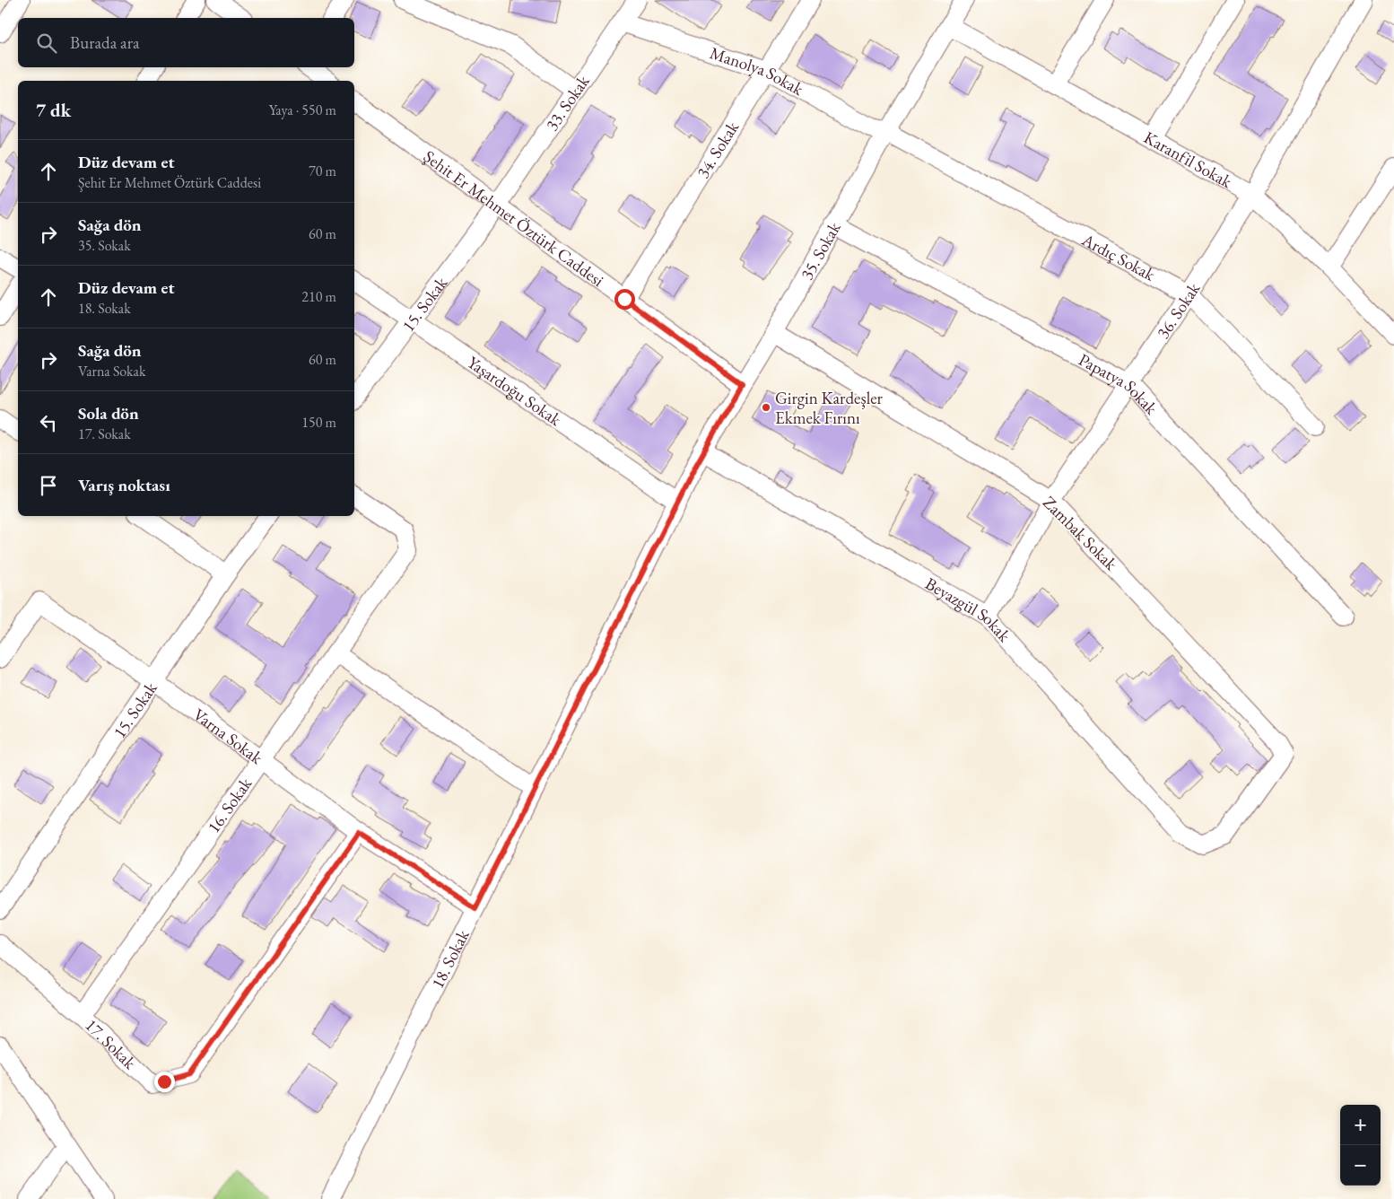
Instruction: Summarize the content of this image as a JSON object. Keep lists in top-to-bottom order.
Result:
{
  "streets": {
    "street": [
      "Manolya Sokak",
      "33. Sokak",
      "34. Sokak",
      "Karanfil Sokak",
      "Şehit Er Mehmet Öztürk Caddesi",
      "35. Sokak",
      "Ardıç Sokak",
      "15. Sokak",
      "36. Sokak",
      "Papatya Sokak",
      "Yaşardoğu Sokak",
      "Zambak Sokak",
      "Beyazgül Sokak",
      "Varna Sokak",
      "16. Sokak",
      "18. Sokak",
      "17. Sokak"
    ]
  },
  "crossings": [
    ["Manolya Sokak", "33. Sokak"],
    ["Manolya Sokak", "34. Sokak"],
    ["Manolya Sokak", "35. Sokak"],
    ["Manolya Sokak", "Ardıç Sokak"],
    ["33. Sokak", "Şehit Er Mehmet Öztürk Caddesi"],
    ["33. Sokak", "15. Sokak"],
    ["34. Sokak", "Şehit Er Mehmet Öztürk Caddesi"],
    ["Karanfil Sokak", "35. Sokak"],
    ["Karanfil Sokak", "36. Sokak"],
    ["Şehit Er Mehmet Öztürk Caddesi", "35. Sokak"],
    ["Şehit Er Mehmet Öztürk Caddesi", "15. Sokak"],
    ["35. Sokak", "Ardıç Sokak"],
    ["35. Sokak", "Papatya Sokak"],
    ["35. Sokak", "Yaşardoğu Sokak"],
    ["35. Sokak", "Zambak Sokak"],
    ["35. Sokak", "Beyazgül Sokak"],
    ["35. Sokak", "18. Sokak"],
    ["Ardıç Sokak", "36. Sokak"],
    ["15. Sokak", "Yaşardoğu Sokak"],
    ["15. Sokak", "Varna Sokak"],
    ["36. Sokak", "Papatya Sokak"],
    ["36. Sokak", "Zambak Sokak"],
    ["36. Sokak", "Beyazgül Sokak"],
    ["Yaşardoğu Sokak", "18. Sokak"],
    ["Zambak Sokak", "Beyazgül Sokak"],
    ["Varna Sokak", "16. Sokak"],
    ["Varna Sokak", "18. Sokak"],
    ["Varna Sokak", "17. Sokak"],
    ["16. Sokak", "17. Sokak"]
  ],
  "places": ["Girgin Kardeşler Ekmek Fırını"],
  "page": {
    "search": "Burada ara",
    "heading": ["7 dk", "Yaya · 550 m"],
    "list": [
      ["Düz devam et", "Şehit Er Mehmet Öztürk Caddesi", "70 m"],
      ["Sağa dön", "35. Sokak", "60 m"],
      ["Düz devam et", "18. Sokak", "210 m"],
      ["Sağa dön", "Varna Sokak", "60 m"],
      ["Sola dön", "17. Sokak", "150 m"],
      "Varış noktası"
    ],
    "map_buttons": ["+", "−"]
  }
}
